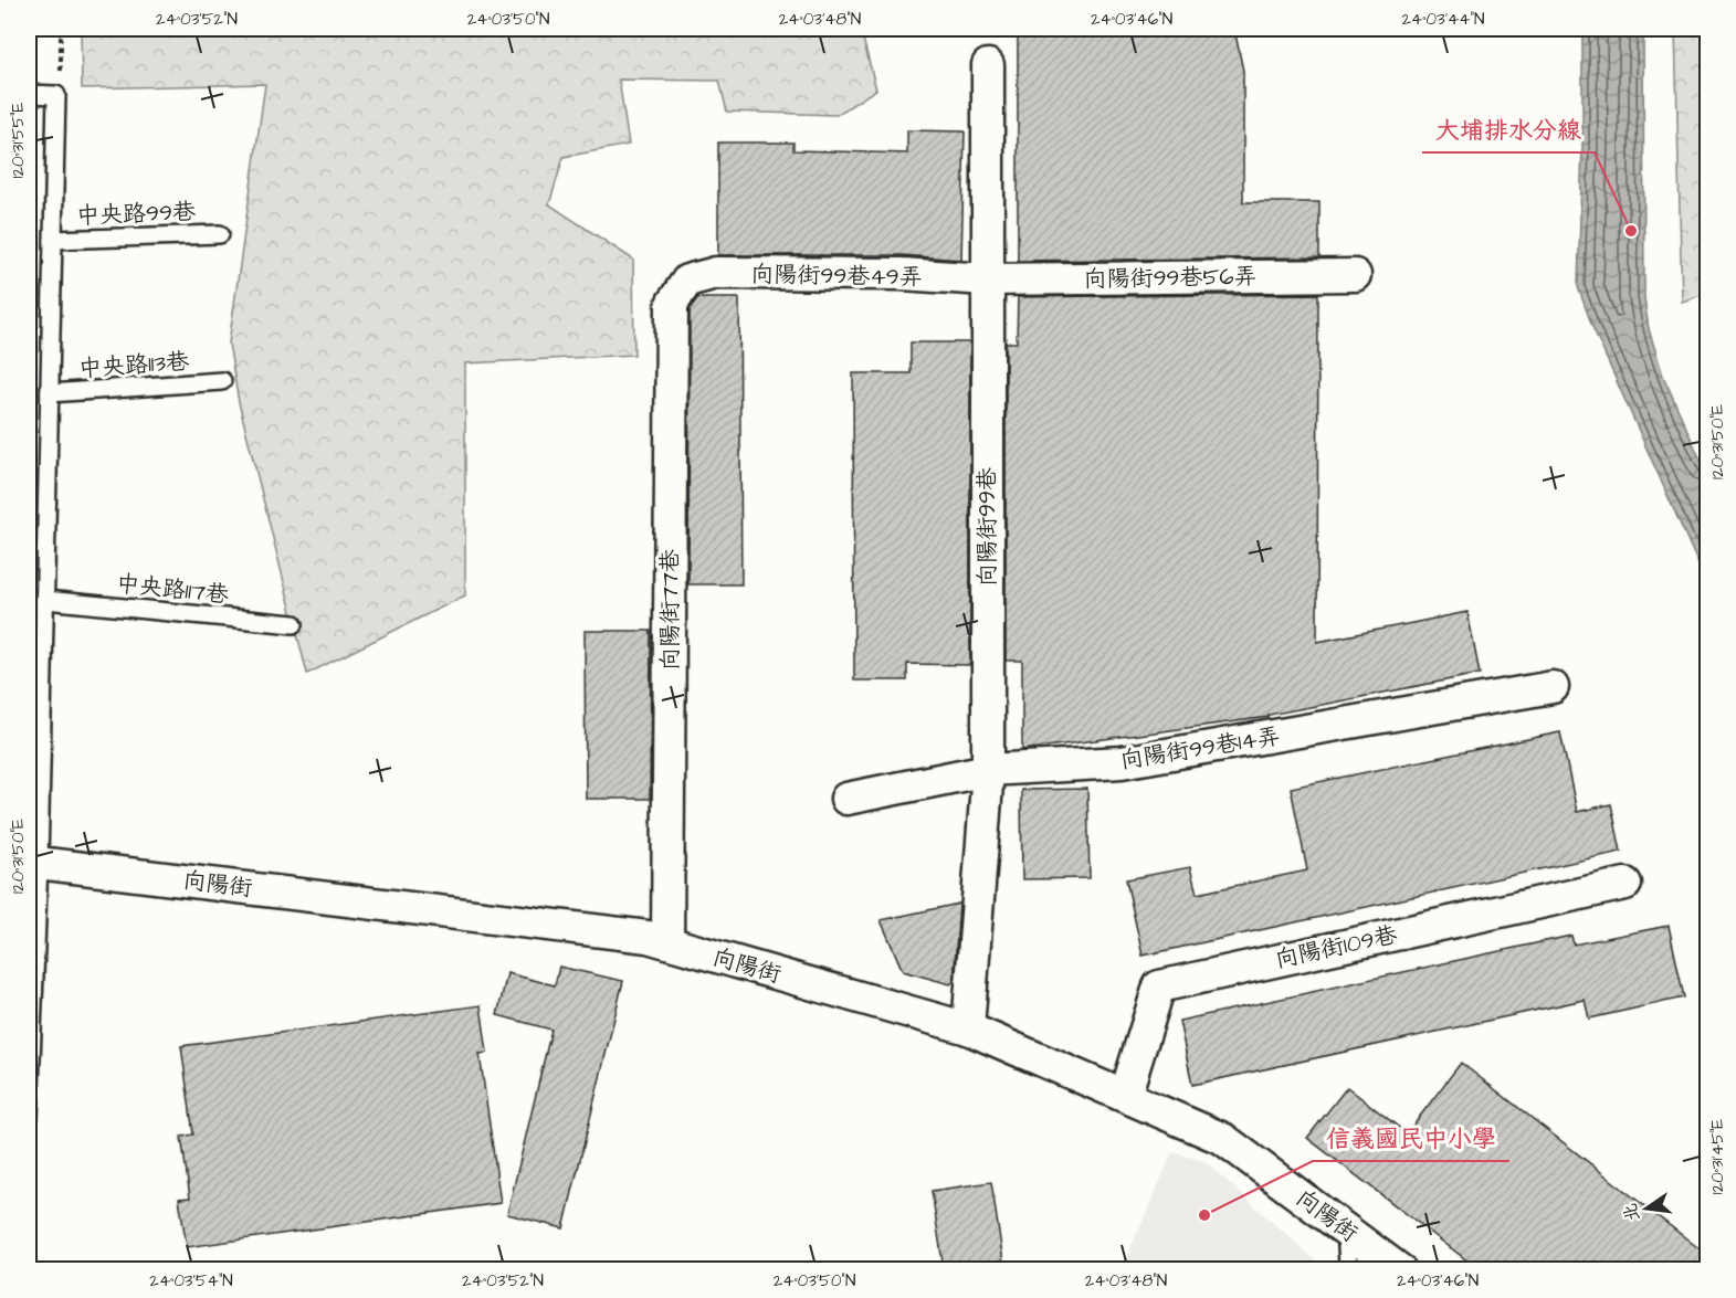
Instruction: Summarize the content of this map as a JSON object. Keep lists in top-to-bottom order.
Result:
{
  "streets": {
    "street": [
      "向陽街99巷49弄",
      "向陽街99巷56弄",
      "向陽街99巷",
      "向陽街77巷",
      "向陽街99巷14弄",
      "向陽街",
      "向陽街109巷"
    ],
    "lane": ["中央路99巷", "中央路113巷", "中央路117巷"]
  },
  "crossings": [
    ["向陽街99巷49弄", "向陽街99巷56弄"],
    ["向陽街99巷49弄", "向陽街99巷"],
    ["向陽街99巷49弄", "向陽街77巷"],
    ["向陽街99巷56弄", "向陽街99巷"],
    ["向陽街99巷", "向陽街99巷14弄"],
    ["向陽街99巷", "向陽街"],
    ["向陽街77巷", "向陽街"],
    ["向陽街", "向陽街109巷"]
  ],
  "places": ["大埔排水分線", "信義國民中小學"],
  "north": "left",
  "coordinates": [
    "24°03'52\"N",
    "24°03'50\"N",
    "24°03'48\"N",
    "24°03'46\"N",
    "24°03'44\"N",
    "120°31'55\"E",
    "120°31'50\"E",
    "120°31'45\"E",
    "24°03'54\"N"
  ]
}
